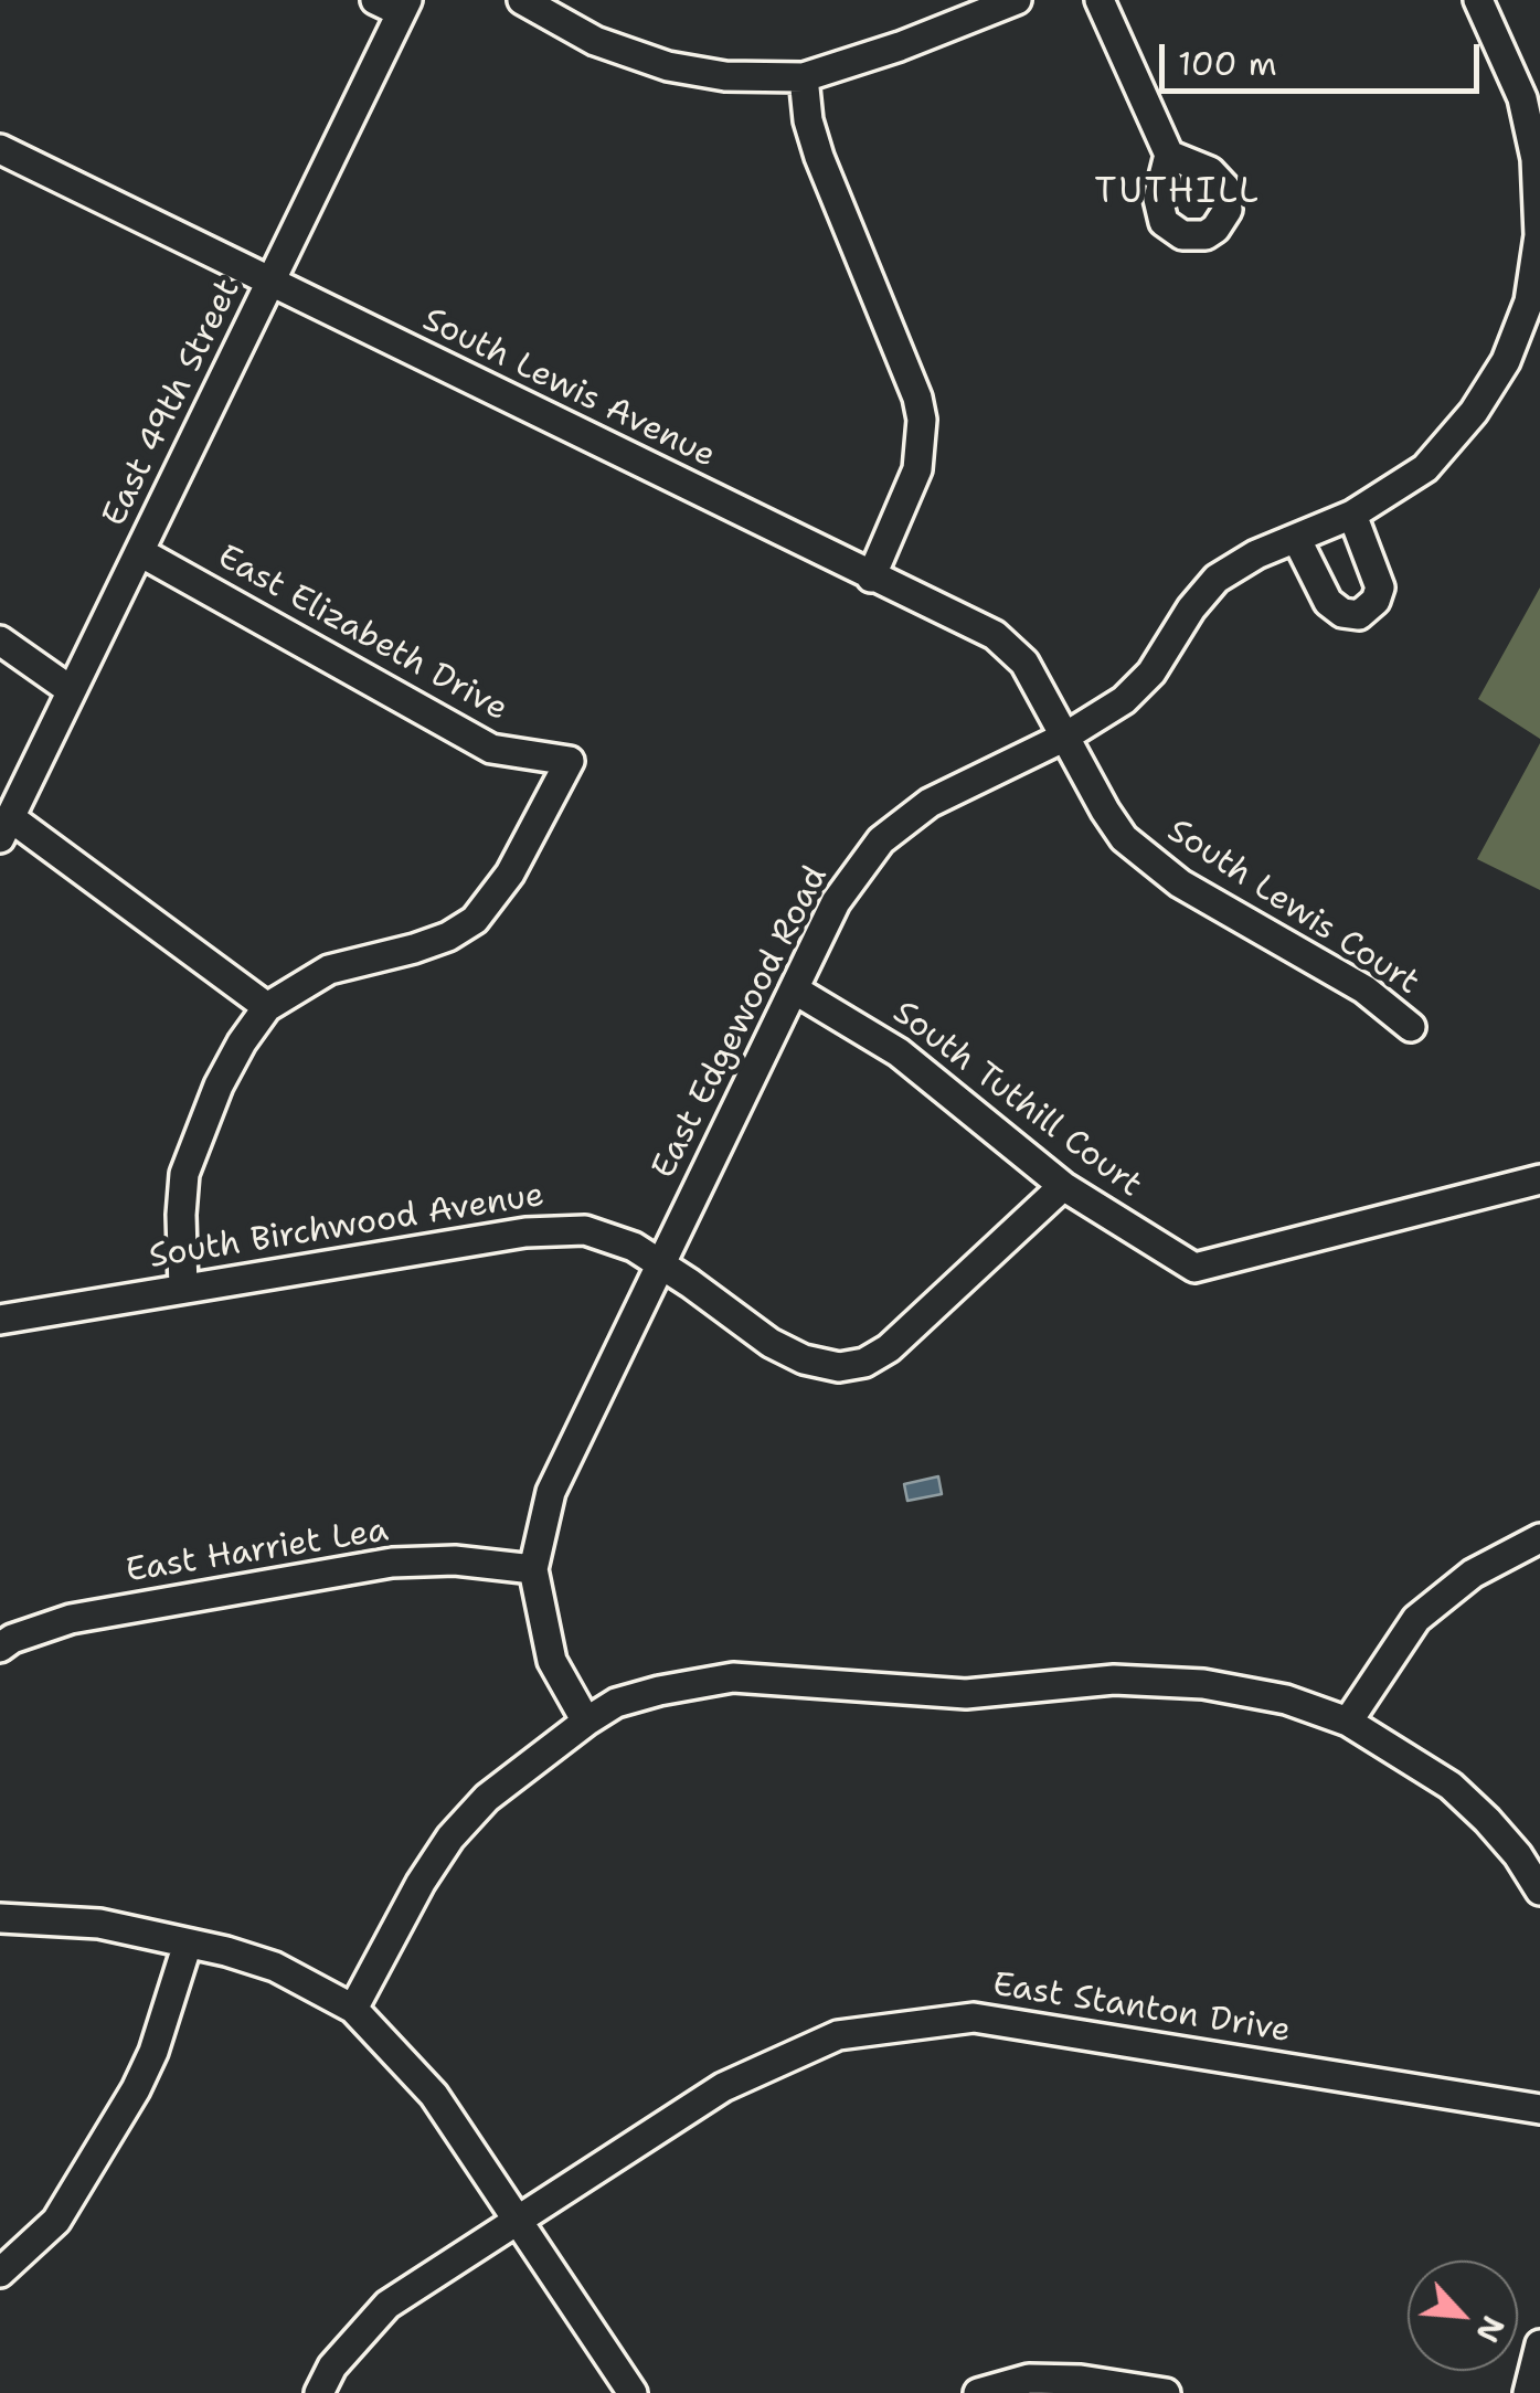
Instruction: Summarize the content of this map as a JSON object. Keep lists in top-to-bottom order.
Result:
{
  "streets": {
    "street": [
      "South Lewis Avenue",
      "East 49th Street",
      "East Elizabeth Drive",
      "South Lewis Court",
      "East Edgewood Road",
      "South Tuthill Court",
      "South Birchwood Avenue",
      "East Harriet Lea",
      "East Stanton Drive"
    ]
  },
  "crossings": [
    ["South Lewis Avenue", "East 49th Street"],
    ["South Lewis Avenue", "South Lewis Court"],
    ["South Lewis Avenue", "East Edgewood Road"],
    ["East 49th Street", "East Elizabeth Drive"],
    ["East Elizabeth Drive", "South Birchwood Avenue"],
    ["South Lewis Court", "East Edgewood Road"],
    ["East Edgewood Road", "South Tuthill Court"],
    ["East Edgewood Road", "South Birchwood Avenue"],
    ["East Edgewood Road", "East Harriet Lea"],
    ["South Tuthill Court", "South Birchwood Avenue"]
  ],
  "districts": ["TUTHILL"],
  "scale_bar": "100 m",
  "north": "bottom right"
}
